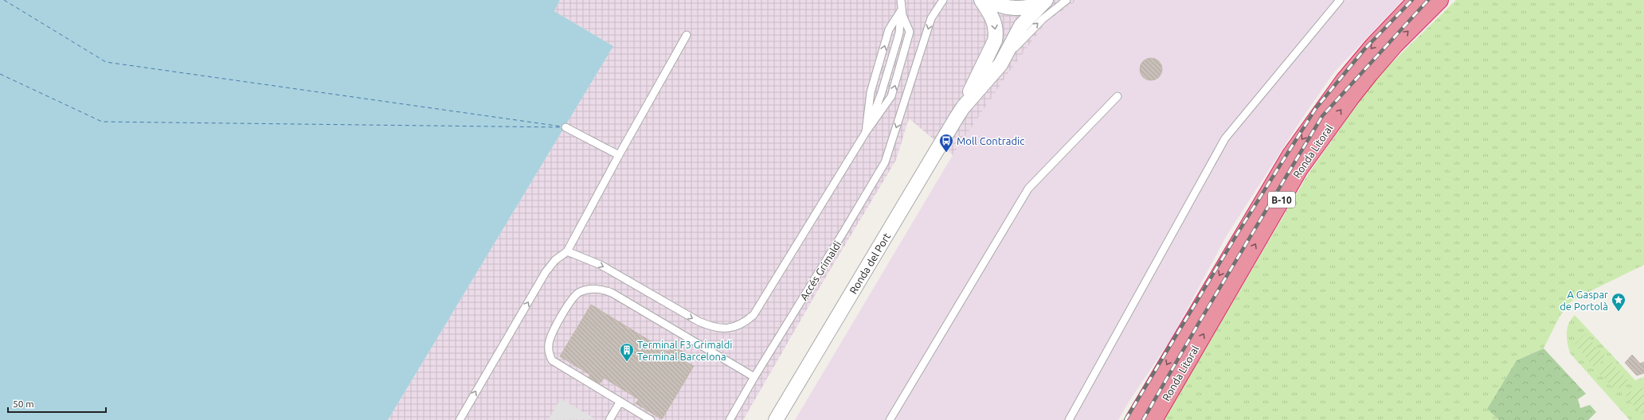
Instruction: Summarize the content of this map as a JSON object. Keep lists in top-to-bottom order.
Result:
{
  "streets": {
    "highway": ["Ronda Litoral", "B-10"],
    "street": ["Ronda del Port"],
    "lane": ["Accés Grimaldi"]
  },
  "places": {
    "bus stop": ["Moll Contradic"],
    "place": ["A Gaspar de Portolà"],
    "building": ["Terminal F3 Grimaldi Terminal Barcelona"]
  },
  "scale_bar": "50 m"
}
